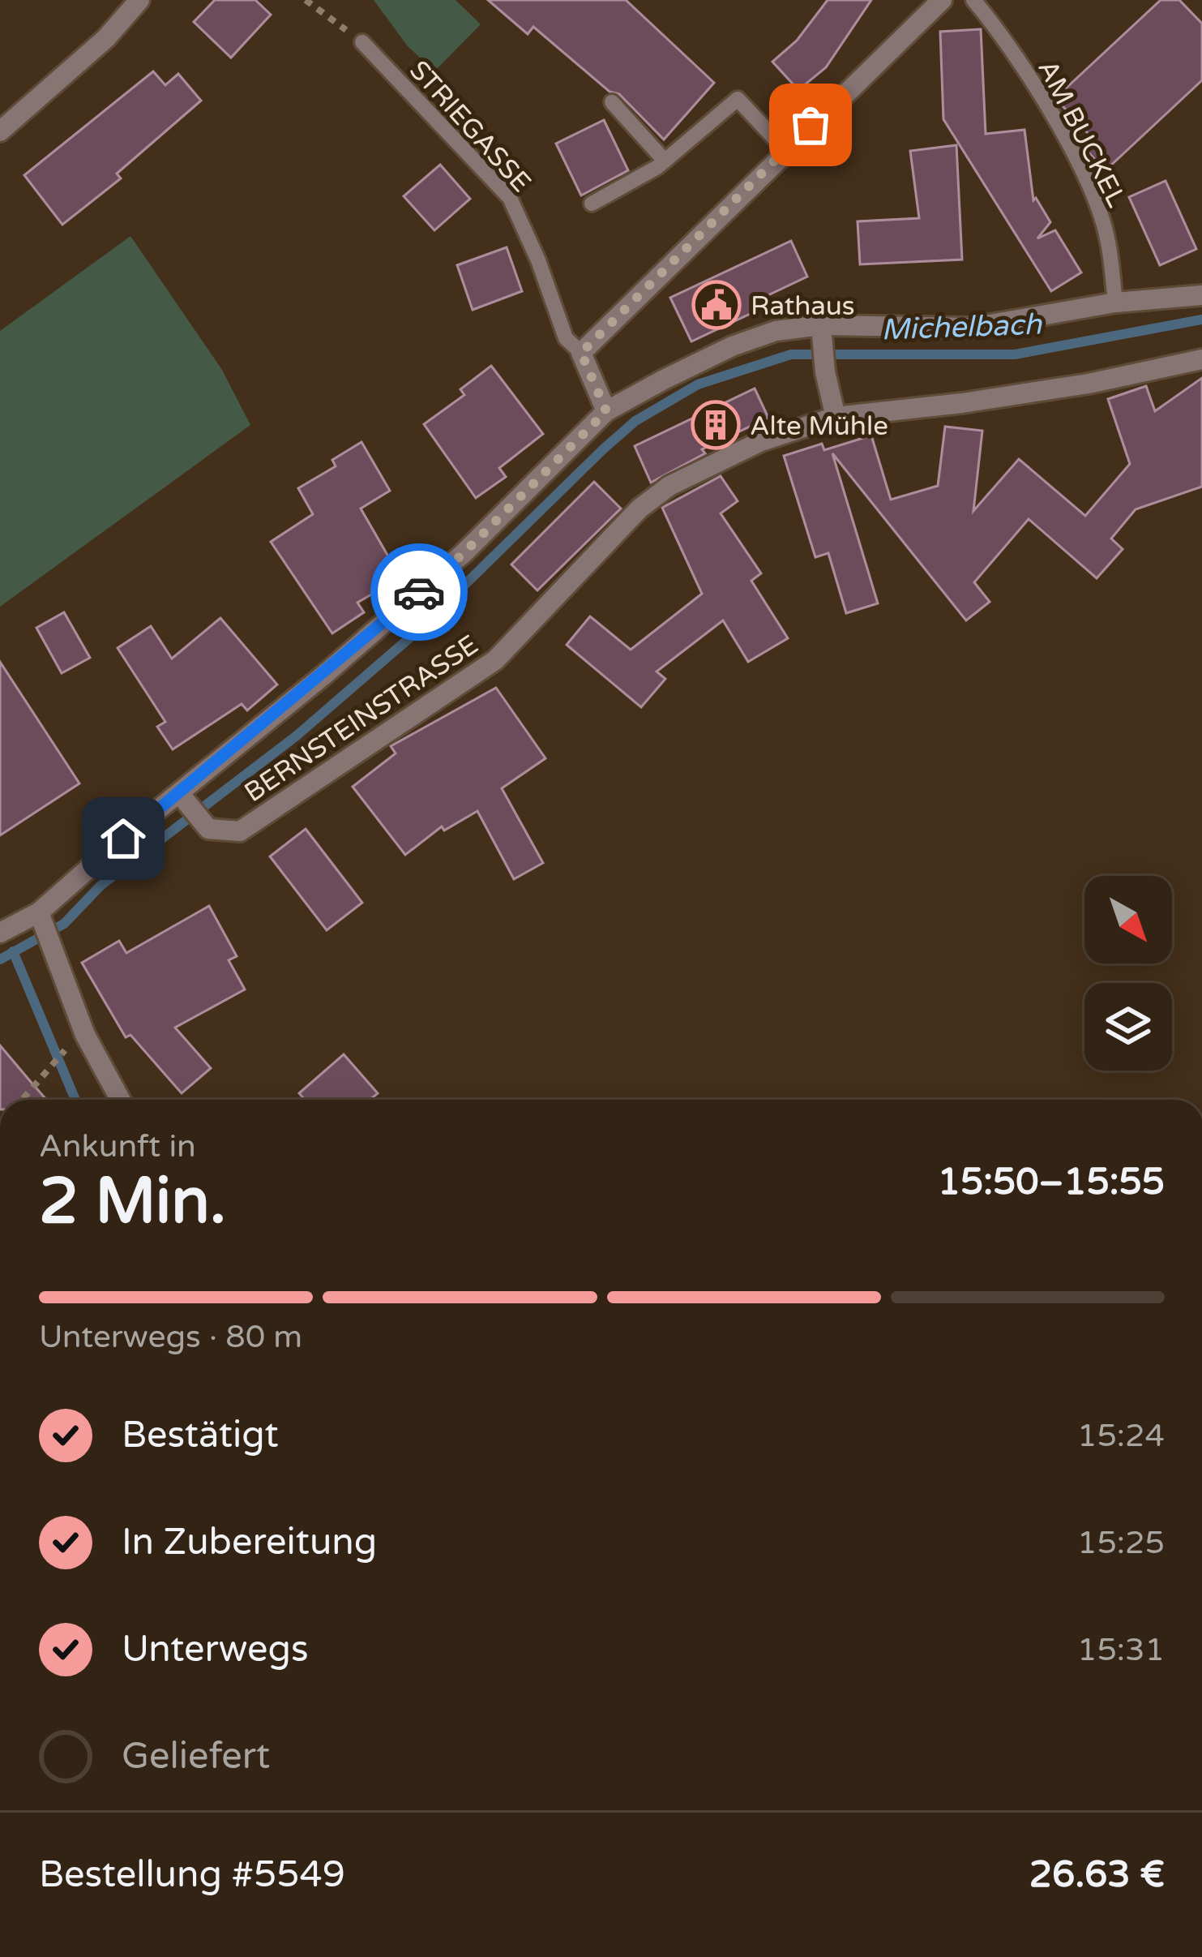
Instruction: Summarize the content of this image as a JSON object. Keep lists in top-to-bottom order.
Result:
{
  "streets": {
    "street": ["BERNSTEINSTRASSE"],
    "lane": ["STRIEGASSE", "AM BUCKEL"]
  },
  "water": ["Michelbach"],
  "places": {
    "public building": ["Rathaus"],
    "building": ["Alte Mühle"]
  },
  "north": "bottom right",
  "page": {
    "heading": ["2 Min.", "Ankunft in", "15:50–15:55"],
    "panel": ["Bestellung #5549", "26.63 €"],
    "bar": "Unterwegs · 80 m",
    "list": [
      ["Bestätigt", "15:24"],
      ["In Zubereitung", "15:25"],
      ["Unterwegs", "15:31"],
      "Geliefert"
    ]
  }
}
